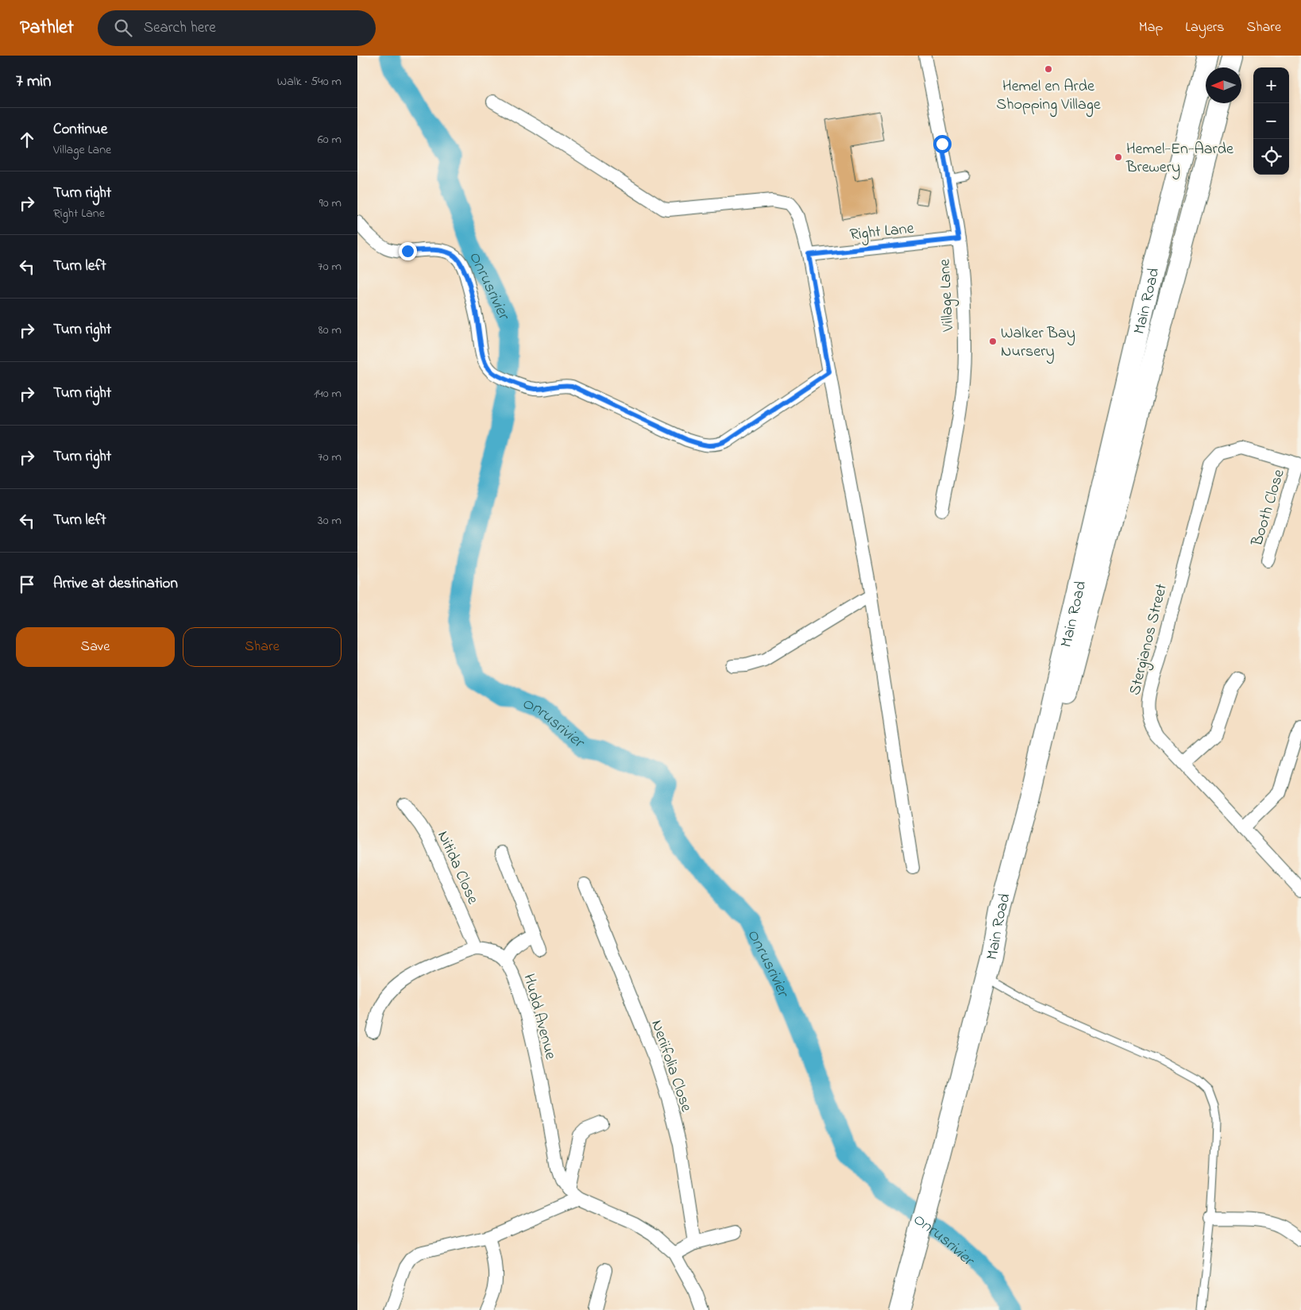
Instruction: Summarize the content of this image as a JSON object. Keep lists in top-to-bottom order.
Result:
{
  "streets": {
    "main road": ["Main Road"],
    "street": [
      "Right Lane",
      "Village Lane",
      "Booth Close",
      "Stergianos Street",
      "Nitida Close",
      "Hudd Avenue",
      "Neriifolia Close"
    ]
  },
  "crossings": [
    ["Right Lane", "Village Lane"],
    ["Booth Close", "Stergianos Street"],
    ["Nitida Close", "Hudd Avenue"]
  ],
  "water": ["Onrusrivier"],
  "places": ["Hemel en Arde Shopping Village", "Hemel-En-Aarde Brewery", "Walker Bay Nursery"],
  "north": "left",
  "page": {
    "header": "Pathlet",
    "search": "Search here",
    "nav": ["Map", "Layers", "Share"],
    "heading": ["7 min", "Walk · 540 m"],
    "map_buttons": ["+", "−"],
    "list": [
      ["Continue", "Village Lane", "60 m"],
      ["Turn right", "Right Lane", "90 m"],
      ["Turn left", "70 m"],
      ["Turn right", "80 m"],
      ["Turn right", "140 m"],
      ["Turn right", "70 m"],
      ["Turn left", "30 m"],
      "Arrive at destination"
    ],
    "buttons": ["Save", "Share"]
  }
}
